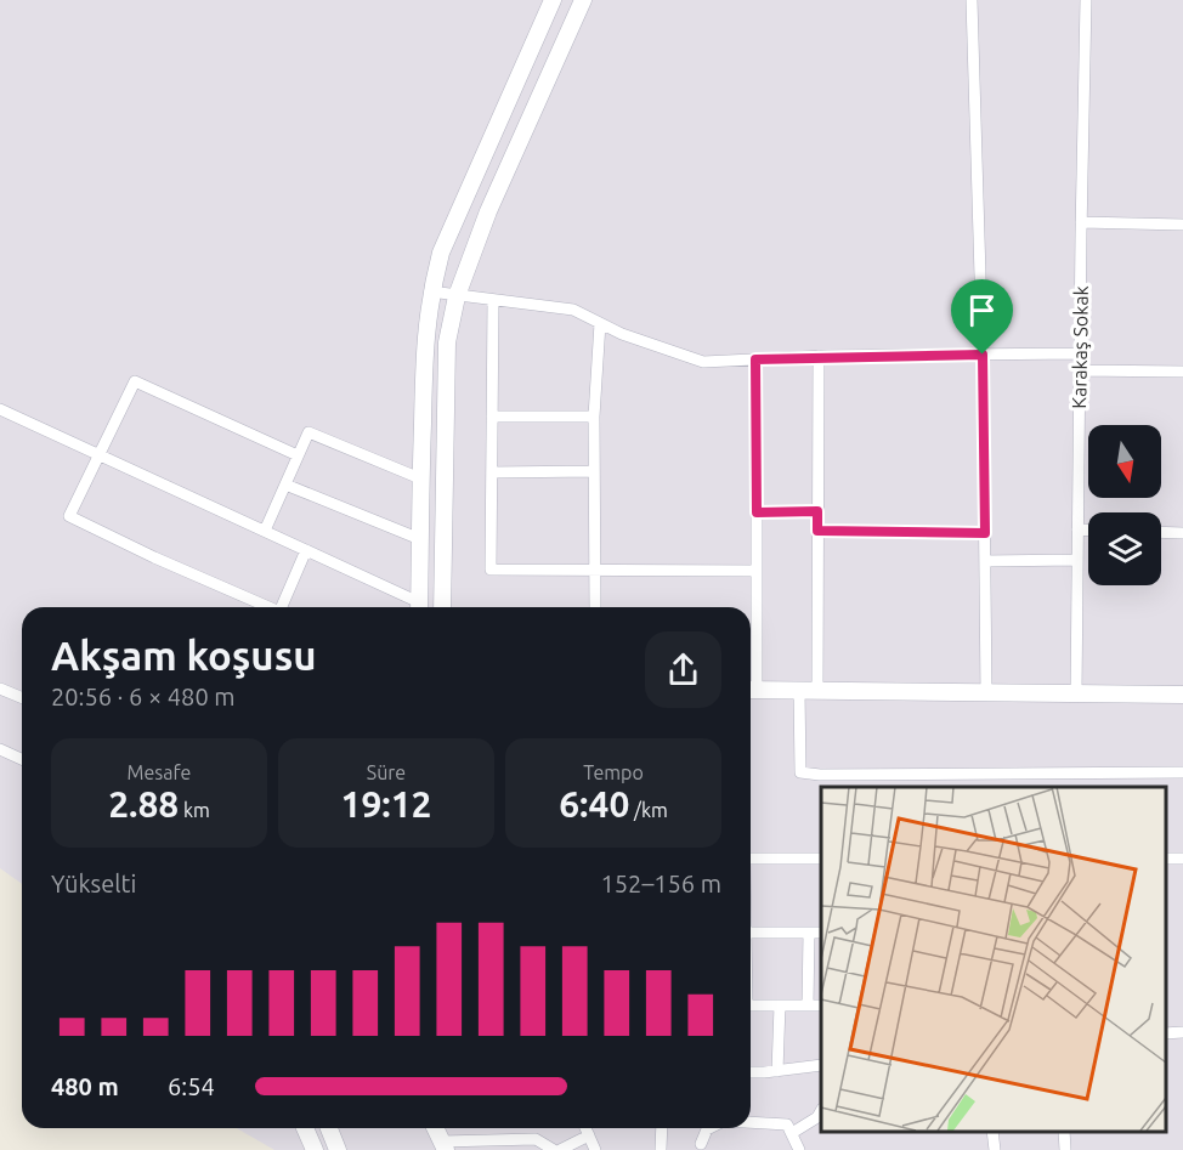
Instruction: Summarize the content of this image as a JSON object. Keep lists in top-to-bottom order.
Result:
{
  "streets": {
    "street": ["Karakaş Sokak"]
  },
  "north": "bottom",
  "page": {
    "heading": ["Akşam koşusu", "20:56 · 6 × 480 m"],
    "stats": [
      ["Mesafe", "2.88 km"],
      ["Süre", "19:12"],
      ["Tempo", "6:40 /km"]
    ],
    "chart": ["Yükselti", "152–156 m"],
    "list": [
      {
        "name": "480 m",
        "note": "6:54"
      }
    ]
  }
}
